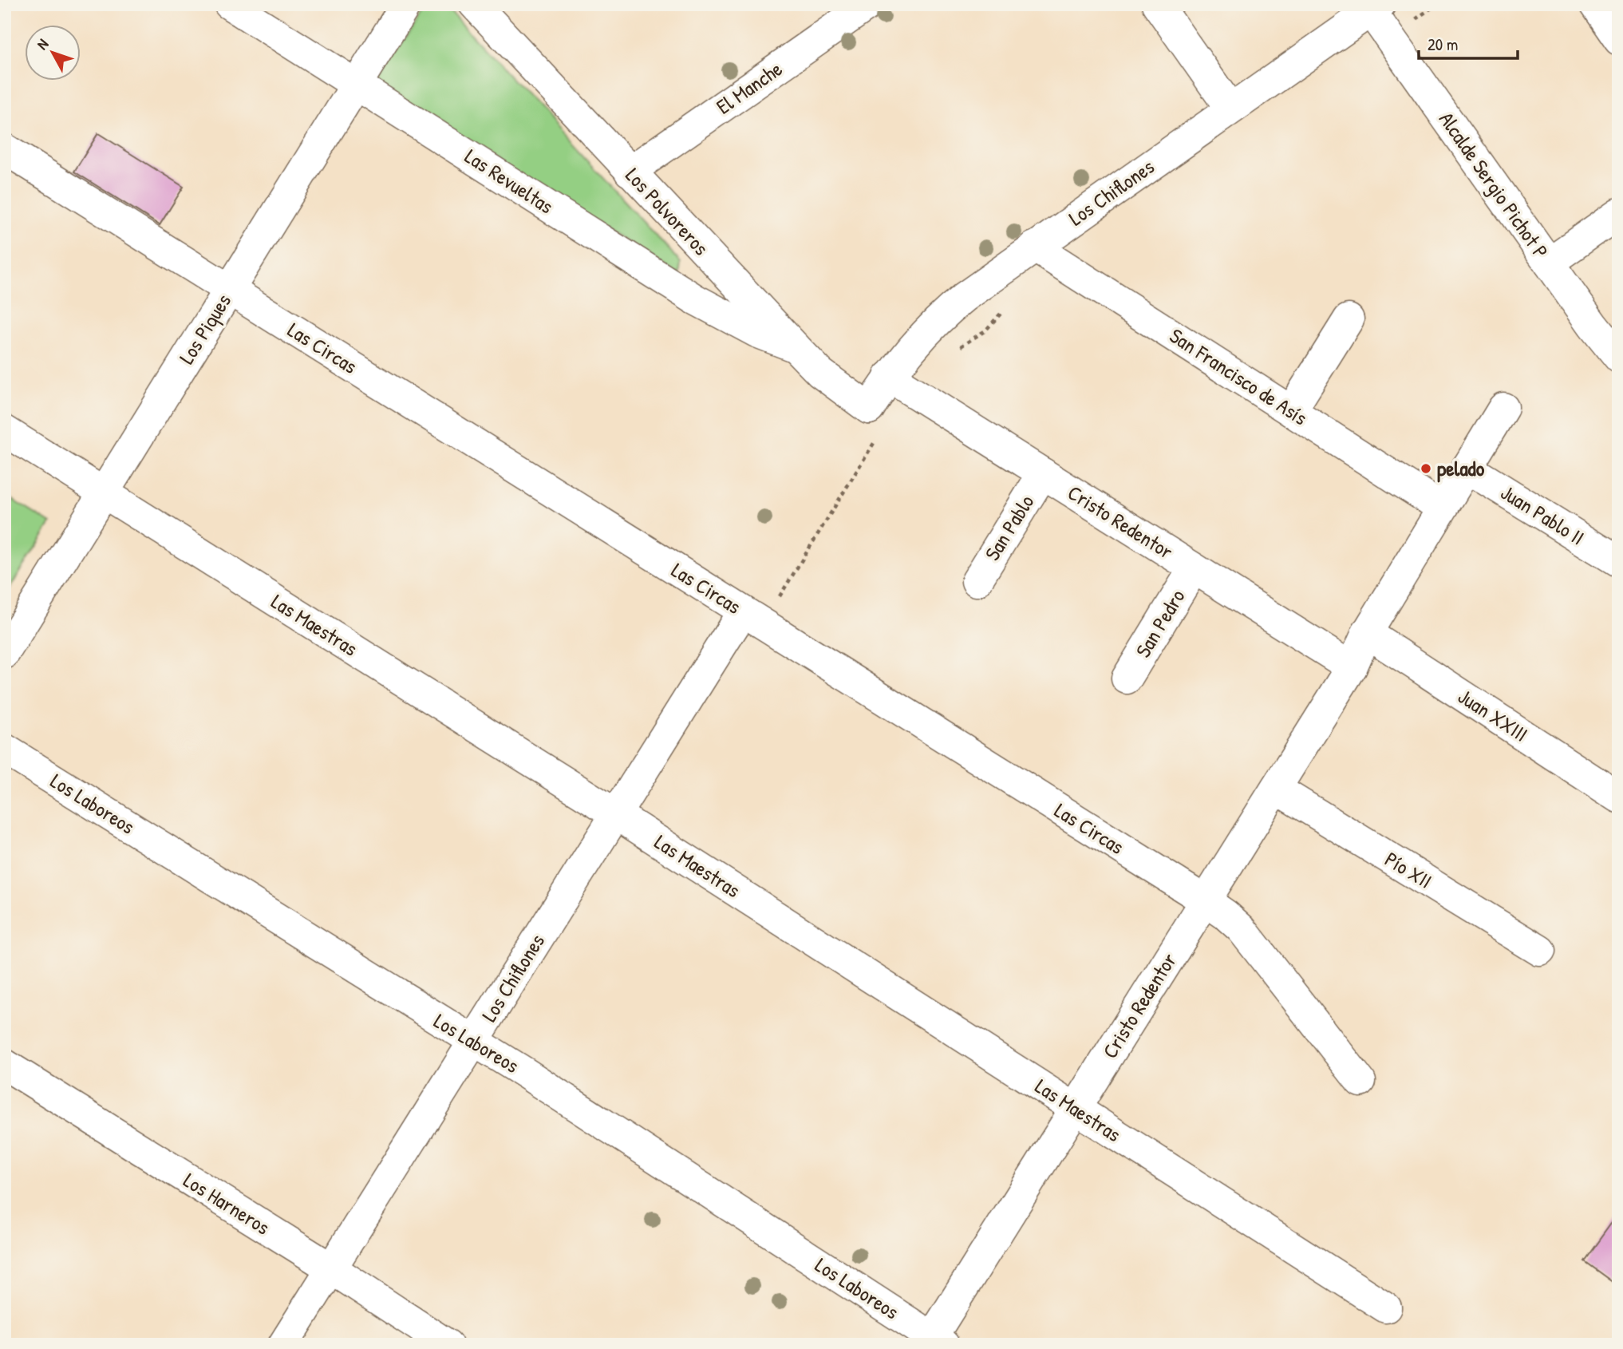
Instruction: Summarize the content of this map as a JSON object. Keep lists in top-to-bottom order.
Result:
{
  "streets": {
    "street": [
      "El Manche",
      "Las Revueltas",
      "Alcalde Sergio Pichot P",
      "Los Chiflones",
      "Los Polvoreros",
      "Los Piques",
      "Las Circas",
      "San Francisco de Asís",
      "Juan Pablo II",
      "Cristo Redentor",
      "San Pablo",
      "San Pedro",
      "Las Maestras",
      "Juan XXIII",
      "Los Laboreos",
      "Pío XII",
      "Los Harneros"
    ]
  },
  "crossings": [
    ["El Manche", "Los Polvoreros"],
    ["Las Revueltas", "Los Polvoreros"],
    ["Las Revueltas", "Los Piques"],
    ["Alcalde Sergio Pichot P", "Los Chiflones"],
    ["Los Chiflones", "Los Polvoreros"],
    ["Los Chiflones", "Las Circas"],
    ["Los Chiflones", "San Francisco de Asís"],
    ["Los Chiflones", "Cristo Redentor"],
    ["Los Chiflones", "Las Maestras"],
    ["Los Chiflones", "Los Laboreos"],
    ["Los Chiflones", "Los Harneros"],
    ["Los Piques", "Las Circas"],
    ["Los Piques", "Las Maestras"],
    ["Las Circas", "Cristo Redentor"],
    ["San Francisco de Asís", "Cristo Redentor"],
    ["Juan Pablo II", "Cristo Redentor"],
    ["Cristo Redentor", "San Pablo"],
    ["Cristo Redentor", "San Pedro"],
    ["Cristo Redentor", "Las Maestras"],
    ["Cristo Redentor", "Juan XXIII"],
    ["Cristo Redentor", "Los Laboreos"],
    ["Cristo Redentor", "Pío XII"]
  ],
  "places": ["pelado"],
  "scale_bar": "20 m",
  "north": "top left"
}
